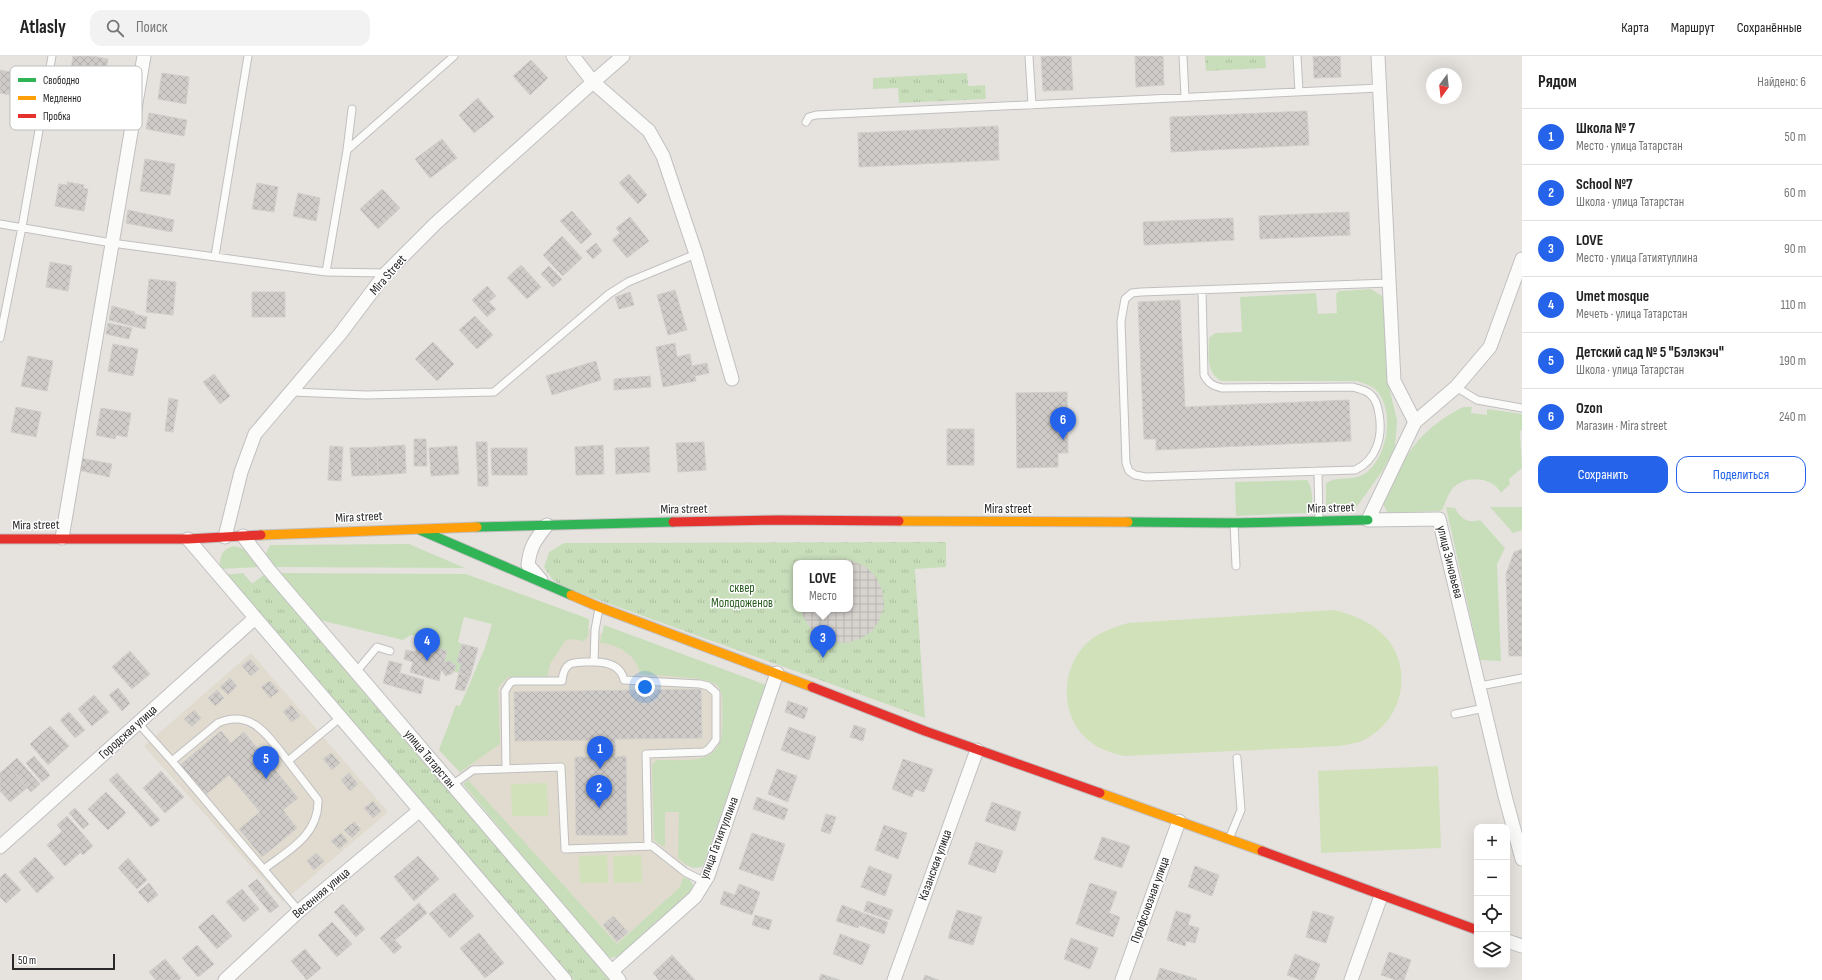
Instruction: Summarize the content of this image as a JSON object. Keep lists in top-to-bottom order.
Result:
{
  "streets": {
    "street": [
      "Mira Street",
      "Mira street",
      "улица Зиновьева",
      "Городская улица",
      "улица Татарстан",
      "улица Гатиятуллина",
      "Казанская улица",
      "Весенняя улица",
      "Профсоюзная улица"
    ]
  },
  "crossings": [
    ["Mira Street", "Mira street"],
    ["Mira street", "улица Зиновьева"],
    ["Mira street", "улица Татарстан"],
    ["улица Татарстан", "улица Гатиятуллина"]
  ],
  "parks": ["сквер Молодоженов"],
  "legend": ["Свободно", "Медленно", "Пробка"],
  "scale_bar": "50 m",
  "north": "bottom",
  "page": {
    "header": "Atlasly",
    "search": "Поиск",
    "nav": ["Карта", "Маршрут", "Сохранённые"],
    "heading": ["Рядом", "Найдено: 6"],
    "list": [
      {
        "mark": "1",
        "name": "Школа № 7",
        "note": "Место · улица Татарстан",
        "value": "50 m"
      },
      {
        "mark": "2",
        "name": "School №7",
        "note": "Школа · улица Татарстан",
        "value": "60 m"
      },
      {
        "mark": "3",
        "name": "LOVE",
        "note": "Место · улица Гатиятуллина",
        "value": "90 m"
      },
      {
        "mark": "4",
        "name": "Umet mosque",
        "note": "Мечеть · улица Татарстан",
        "value": "110 m"
      },
      {
        "mark": "5",
        "name": "Детский сад № 5 \"Бэлэкэч\"",
        "note": "Школа · улица Татарстан",
        "value": "190 m"
      },
      {
        "mark": "6",
        "name": "Ozon",
        "note": "Магазин · Mira street",
        "value": "240 m"
      }
    ],
    "pins": [
      "6",
      "3",
      "4",
      "1",
      "5",
      "2"
    ],
    "buttons": ["Сохранить", "Поделиться"],
    "popup": ["LOVE", "Место"],
    "map_buttons": ["+", "−"],
    "scale": "50 m"
  }
}
